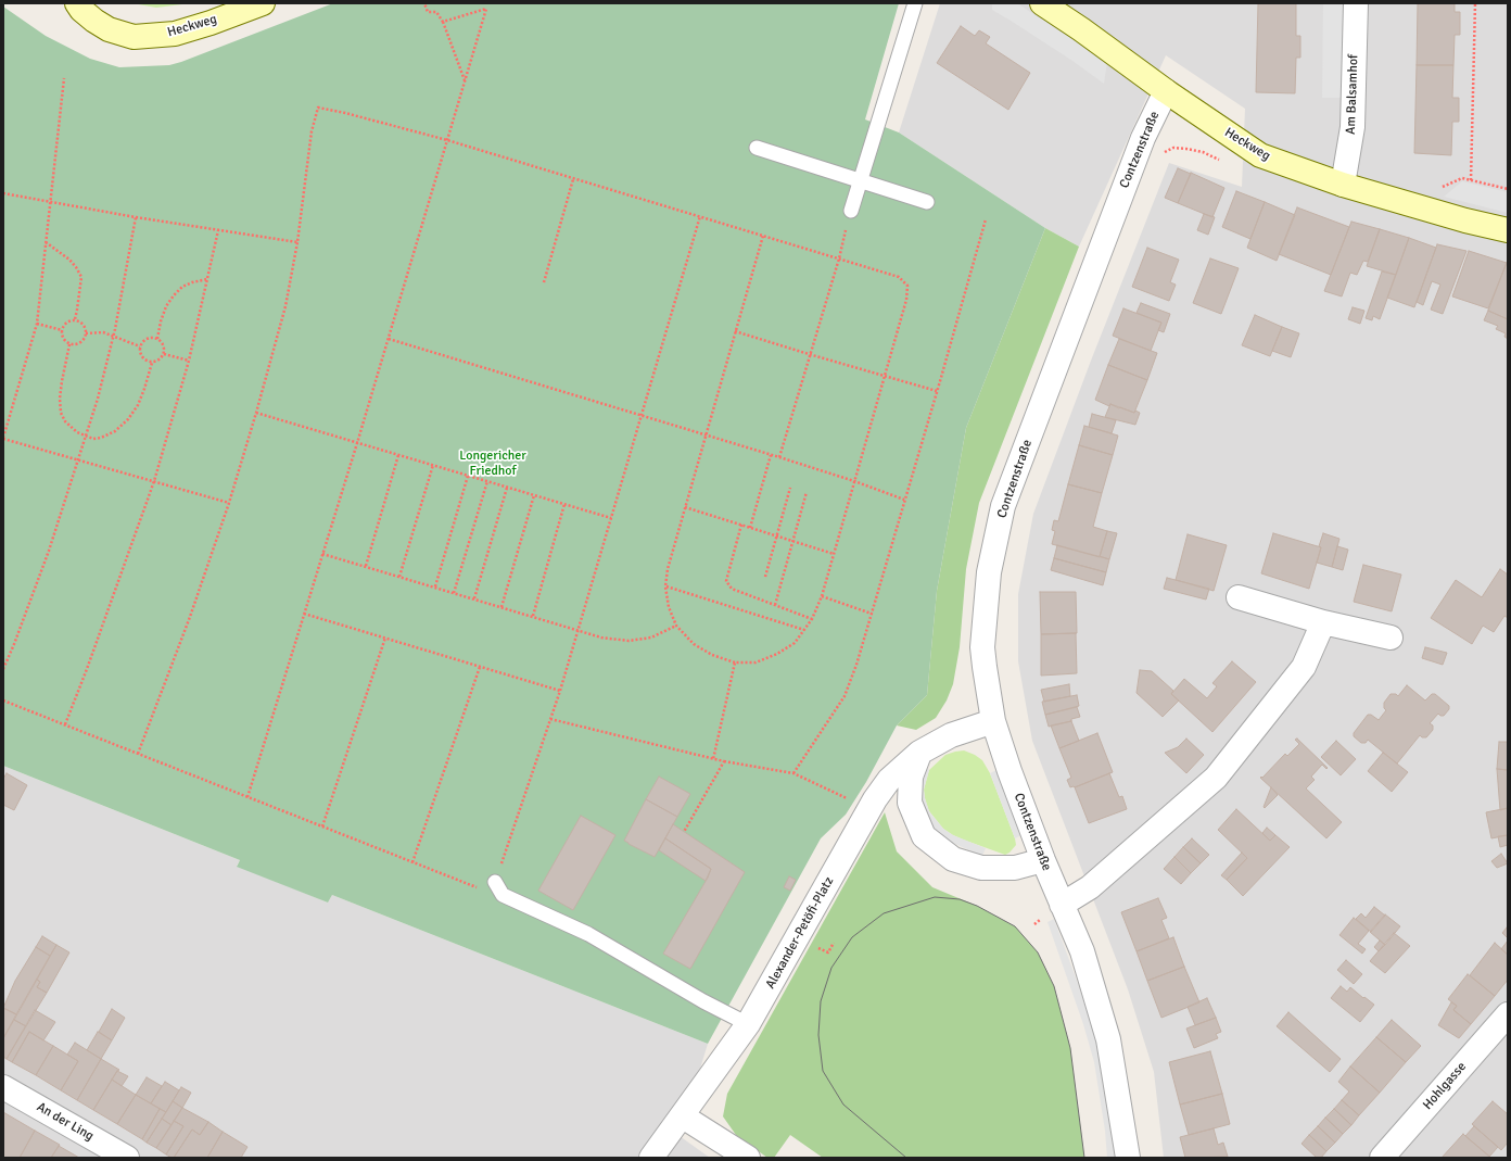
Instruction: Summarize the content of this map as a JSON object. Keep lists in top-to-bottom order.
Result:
{
  "streets": {
    "street": [
      "Heckweg",
      "Am Balsamhof",
      "Contzenstraße",
      "Alexander-Petöfi-Platz",
      "Hohlgasse",
      "An der Ling"
    ]
  },
  "crossings": [
    ["Heckweg", "Am Balsamhof"],
    ["Heckweg", "Contzenstraße"],
    ["Contzenstraße", "Alexander-Petöfi-Platz"]
  ],
  "parks": ["Longericher Friedhof"]
}
